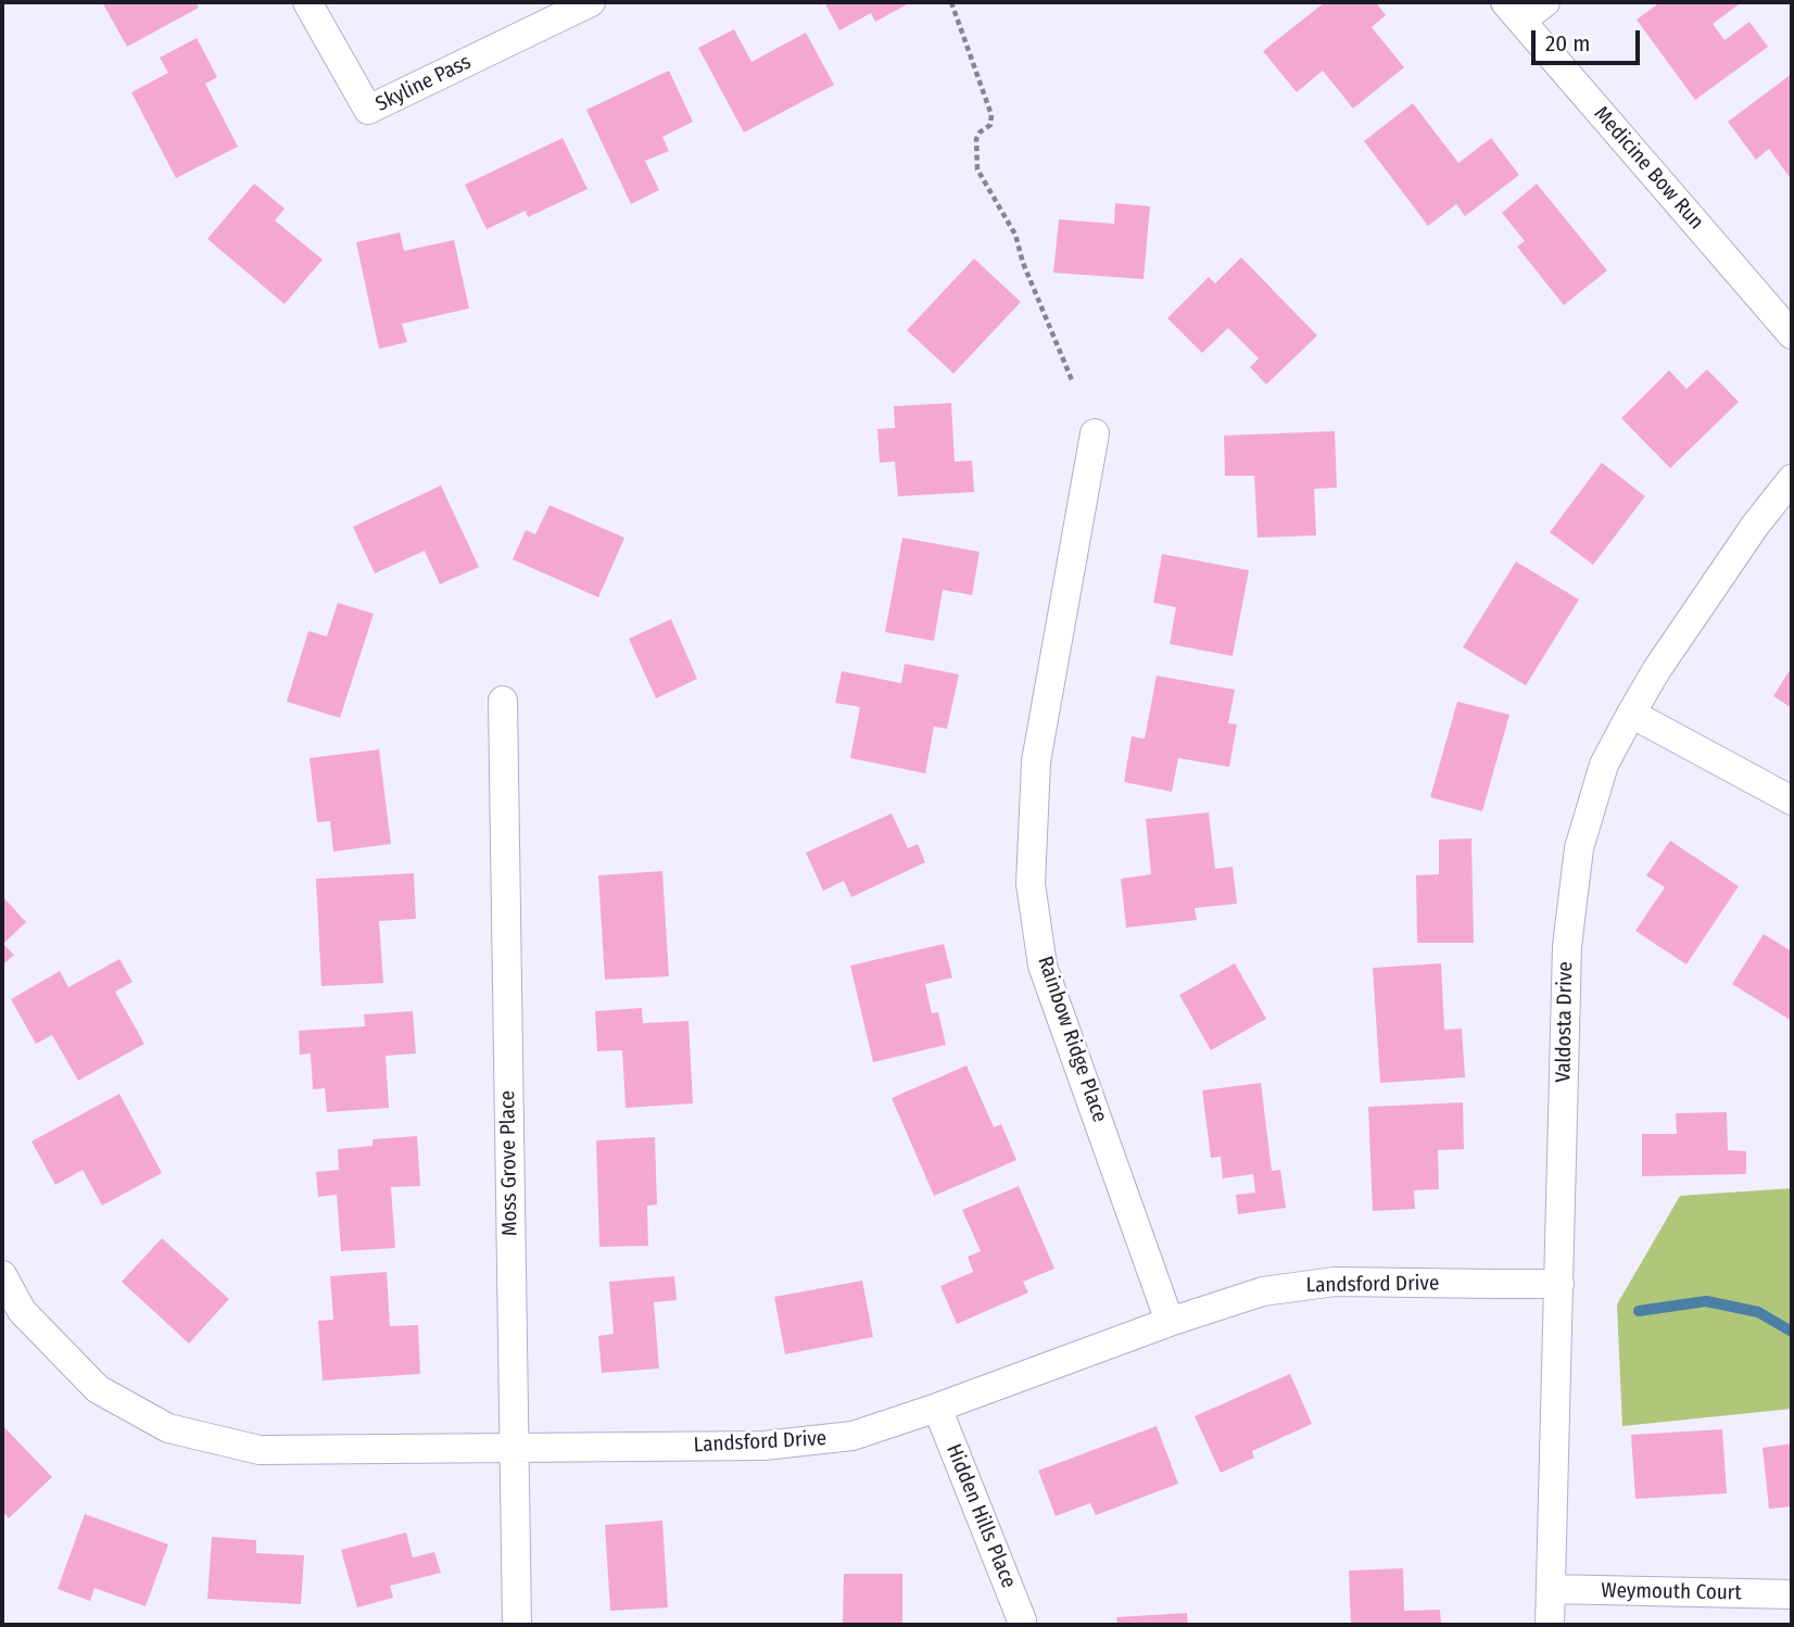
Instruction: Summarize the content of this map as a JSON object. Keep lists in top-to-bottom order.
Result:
{
  "streets": {
    "street": [
      "Skyline Pass",
      "Medicine Bow Run",
      "Valdosta Drive",
      "Rainbow Ridge Place",
      "Moss Grove Place",
      "Landsford Drive",
      "Hidden Hills Place",
      "Weymouth Court"
    ]
  },
  "crossings": [
    ["Valdosta Drive", "Landsford Drive"],
    ["Valdosta Drive", "Weymouth Court"],
    ["Rainbow Ridge Place", "Landsford Drive"],
    ["Moss Grove Place", "Landsford Drive"],
    ["Landsford Drive", "Hidden Hills Place"]
  ],
  "scale_bar": "20 m"
}
